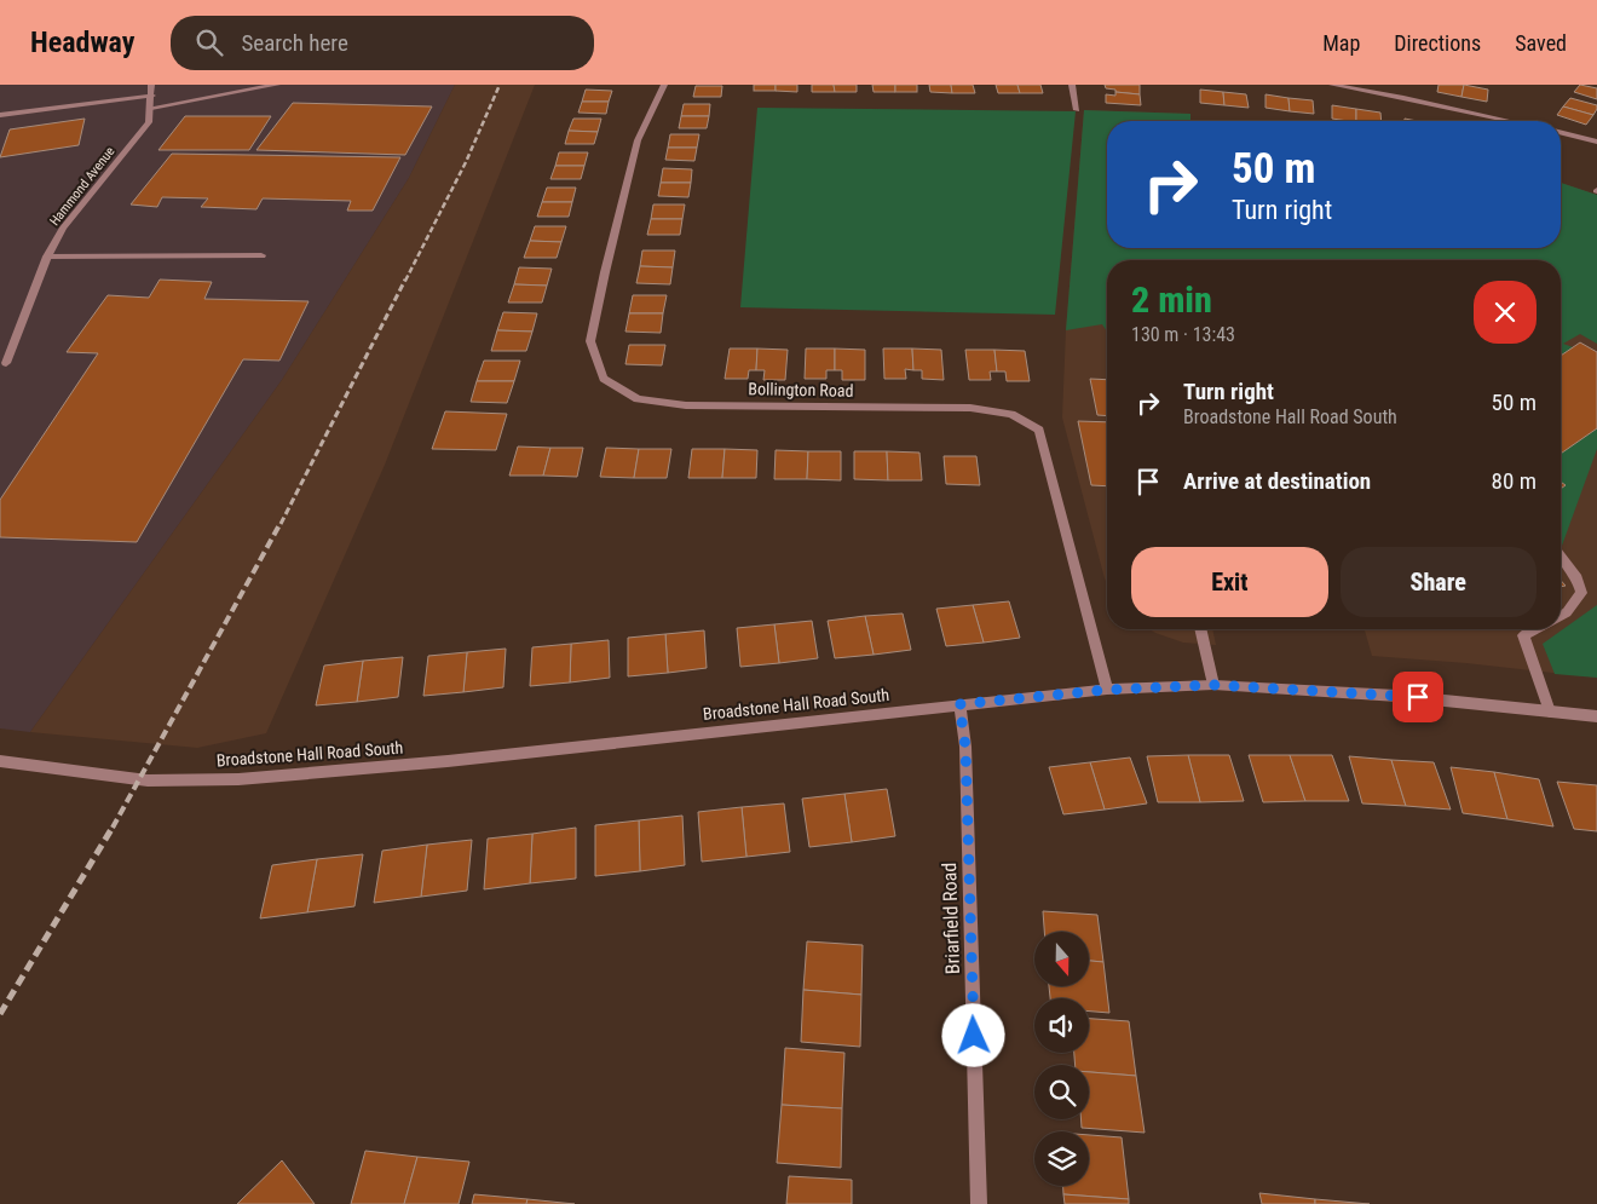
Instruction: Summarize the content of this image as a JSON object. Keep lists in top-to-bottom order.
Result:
{
  "streets": {
    "street": [
      "Hammond Avenue",
      "Bollington Road",
      "Broadstone Hall Road South",
      "Briarfield Road"
    ]
  },
  "crossings": [
    ["Bollington Road", "Broadstone Hall Road South"],
    ["Broadstone Hall Road South", "Briarfield Road"]
  ],
  "north": "bottom",
  "page": {
    "header": "Headway",
    "search": "Search here",
    "nav": ["Map", "Directions", "Saved"],
    "turn": ["50 m", "Turn right"],
    "heading": ["2 min", "130 m · 13:43"],
    "list": [
      {
        "name": "Turn right",
        "note": "Broadstone Hall Road South",
        "value": "50 m"
      },
      {
        "name": "Arrive at destination",
        "value": "80 m"
      }
    ],
    "buttons": ["Exit", "Share"]
  }
}
